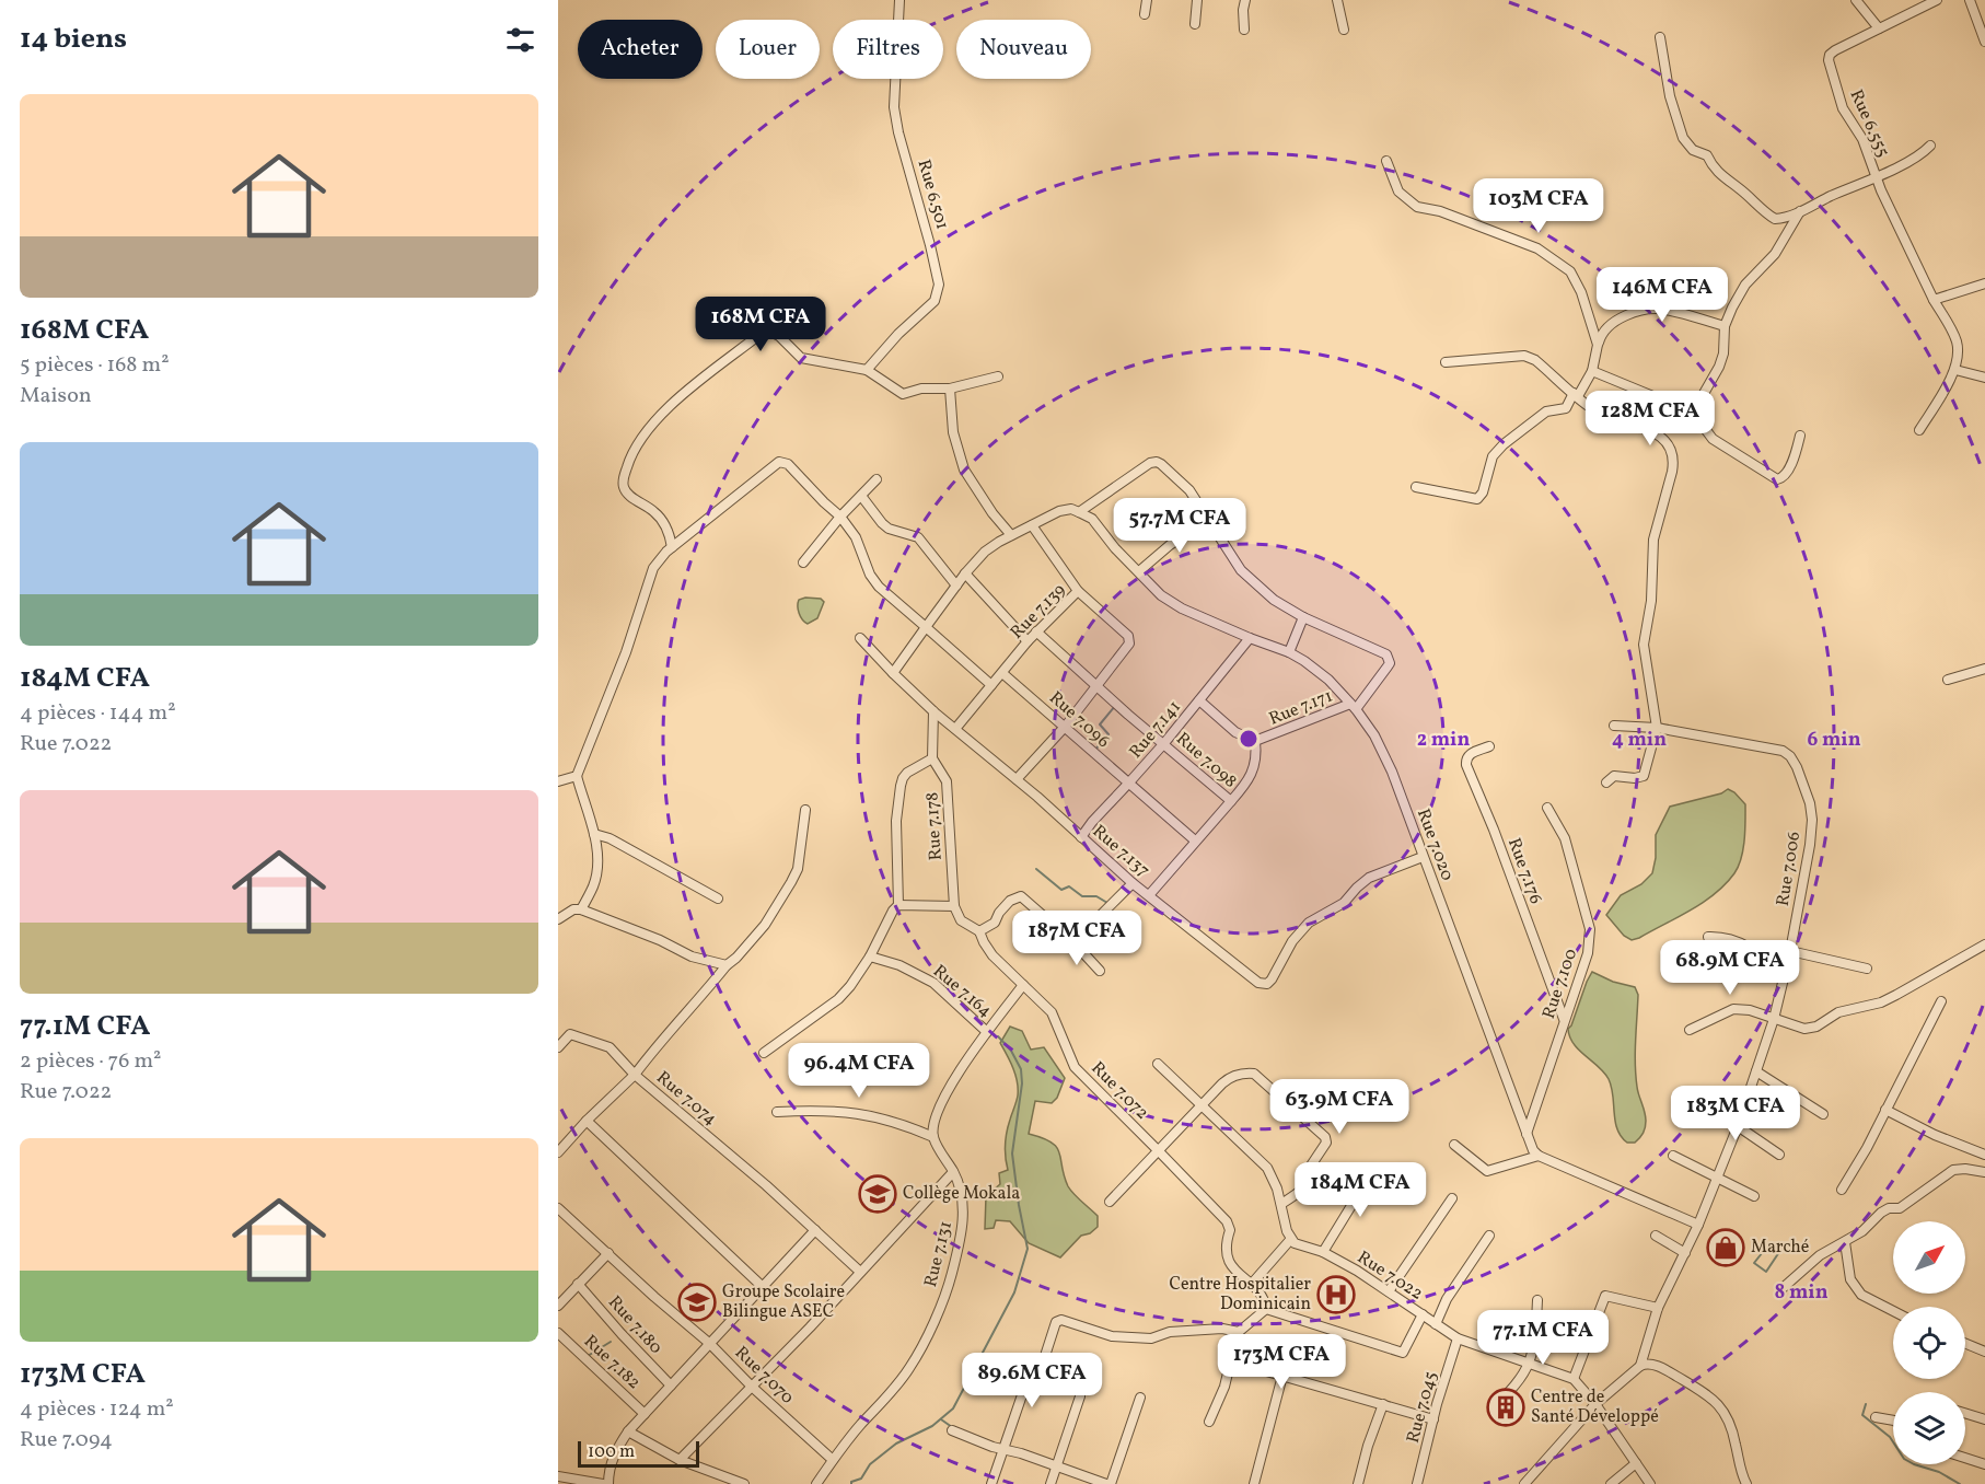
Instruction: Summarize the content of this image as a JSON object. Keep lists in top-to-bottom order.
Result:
{
  "streets": {
    "street": [
      "Rue 6.555",
      "Rue 6.501",
      "Rue 7.139",
      "Rue 7.171",
      "Rue 7.096",
      "Rue 7.141",
      "Rue 7.098",
      "Rue 7.178",
      "Rue 7.020",
      "Rue 7.137",
      "Rue 7.006",
      "Rue 7.176",
      "Rue 7.100",
      "Rue 7.164",
      "Rue 7.072",
      "Rue 7.074",
      "Rue 7.131",
      "Rue 7.022",
      "Rue 7.180",
      "Rue 7.182",
      "Rue 7.070",
      "Rue 7.045"
    ]
  },
  "crossings": [
    ["Rue 7.139", "Rue 7.096"],
    ["Rue 7.139", "Rue 7.098"],
    ["Rue 7.139", "Rue 7.137"],
    ["Rue 7.171", "Rue 7.141"],
    ["Rue 7.171", "Rue 7.020"],
    ["Rue 7.096", "Rue 7.141"],
    ["Rue 7.096", "Rue 7.098"],
    ["Rue 7.141", "Rue 7.098"],
    ["Rue 7.141", "Rue 7.020"],
    ["Rue 7.141", "Rue 7.137"],
    ["Rue 7.098", "Rue 7.137"],
    ["Rue 7.178", "Rue 7.137"],
    ["Rue 7.020", "Rue 7.137"],
    ["Rue 7.020", "Rue 7.100"],
    ["Rue 7.176", "Rue 7.100"],
    ["Rue 7.131", "Rue 7.070"],
    ["Rue 7.022", "Rue 7.045"]
  ],
  "places": {
    "school or university": ["Collège Mokala", "Groupe Scolaire Bilingue ASEC"],
    "shop": ["Marché"],
    "hospital": ["Centre Hospitalier Dominicain"],
    "building": ["Centre de Santé Développé"]
  },
  "scale_bar": "100 m",
  "north": "top right",
  "page": {
    "heading": "14 biens",
    "chip": [
      "Acheter",
      "Louer",
      "Filtres",
      "Nouveau"
    ],
    "list": [
      {
        "name": "168M CFA",
        "note": "5 pièces · 168 m² · Maison"
      },
      {
        "name": "184M CFA",
        "note": "4 pièces · 144 m² · Rue 7.022"
      },
      {
        "name": "77.1M CFA",
        "note": "2 pièces · 76 m² · Rue 7.022"
      },
      {
        "name": "173M CFA",
        "note": "4 pièces · 124 m² · Rue 7.094"
      }
    ],
    "price": [
      "103M CFA",
      "146M CFA",
      "168M CFA",
      "128M CFA",
      "57.7M CFA",
      "187M CFA",
      "68.9M CFA",
      "96.4M CFA",
      "63.9M CFA",
      "183M CFA",
      "184M CFA",
      "77.1M CFA",
      "173M CFA",
      "89.6M CFA"
    ],
    "scale": "100 m"
  },
  "rings": [
    "2 min",
    "4 min",
    "6 min",
    "8 min"
  ]
}
